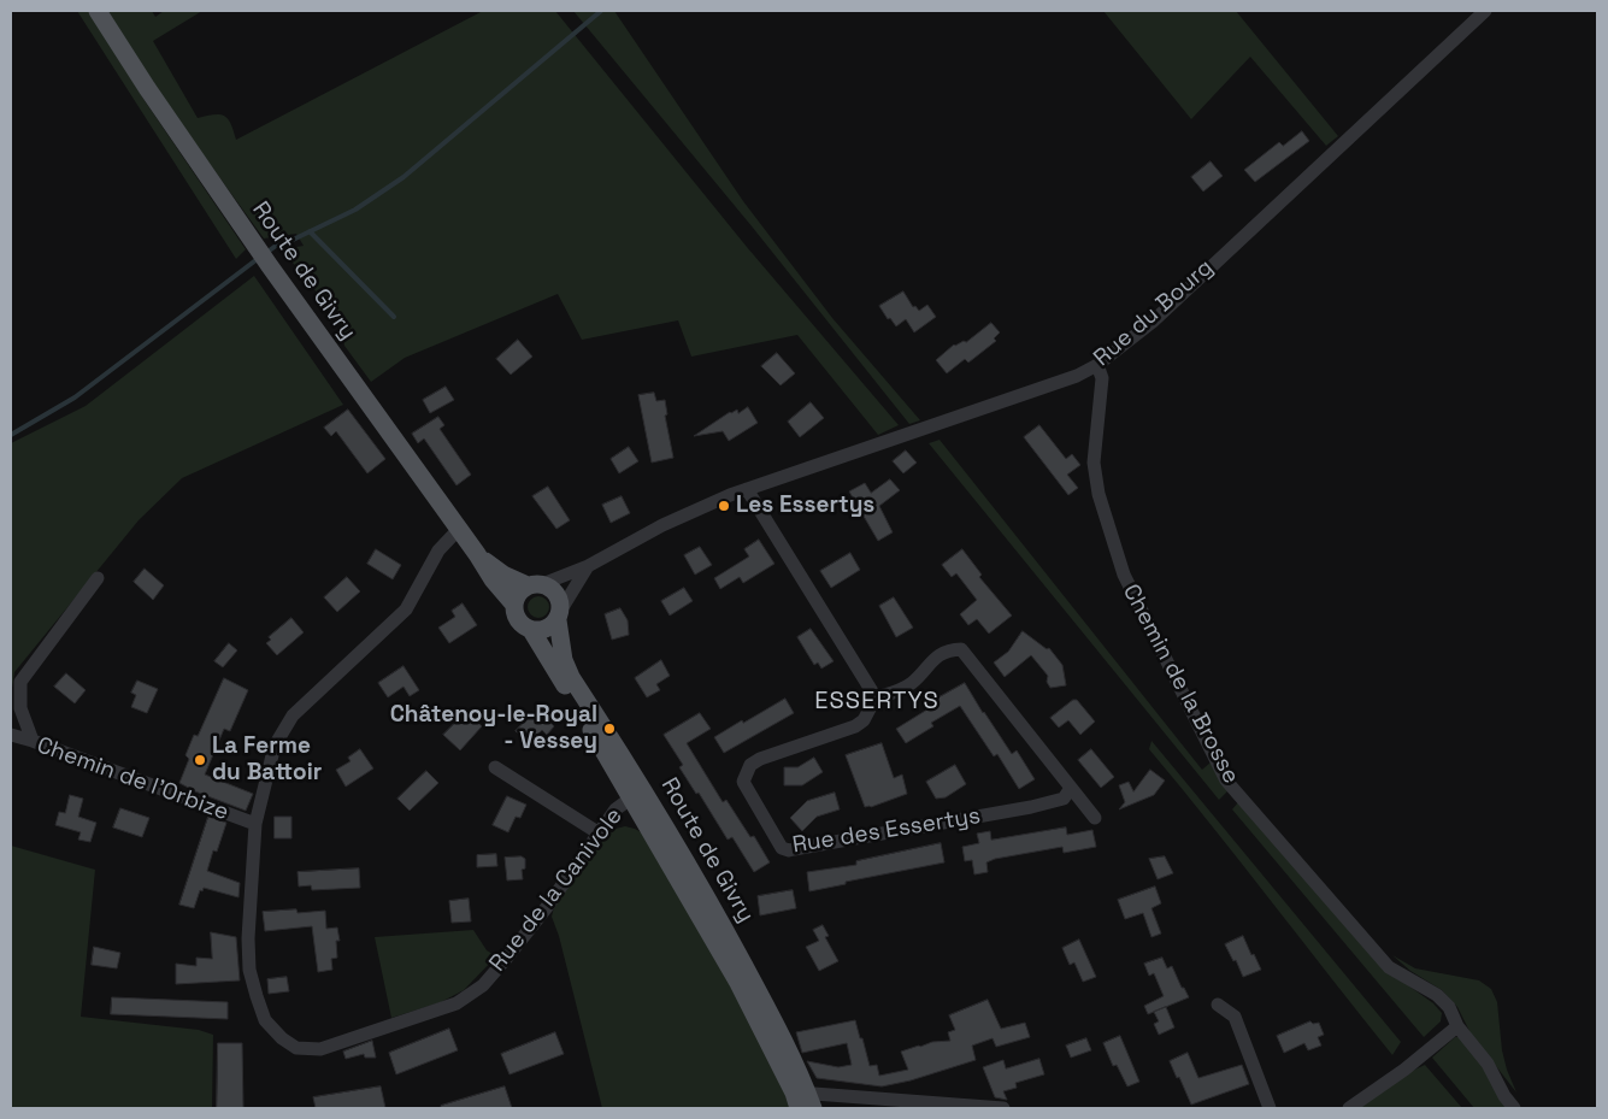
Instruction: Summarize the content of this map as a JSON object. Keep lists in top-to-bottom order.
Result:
{
  "streets": {
    "main road": ["Route de Givry"],
    "street": [
      "Rue du Bourg",
      "Chemin de la Brosse",
      "Chemin de l'Orbize",
      "Rue des Essertys",
      "Rue de la Canivole"
    ]
  },
  "crossings": [
    ["Route de Givry", "Rue du Bourg"],
    ["Route de Givry", "Rue de la Canivole"],
    ["Rue du Bourg", "Chemin de la Brosse"],
    ["Chemin de l'Orbize", "Rue de la Canivole"]
  ],
  "districts": ["ESSERTYS"],
  "places": ["Les Essertys", "Châtenoy-le-Royal - Vessey", "La Ferme du Battoir"]
}
